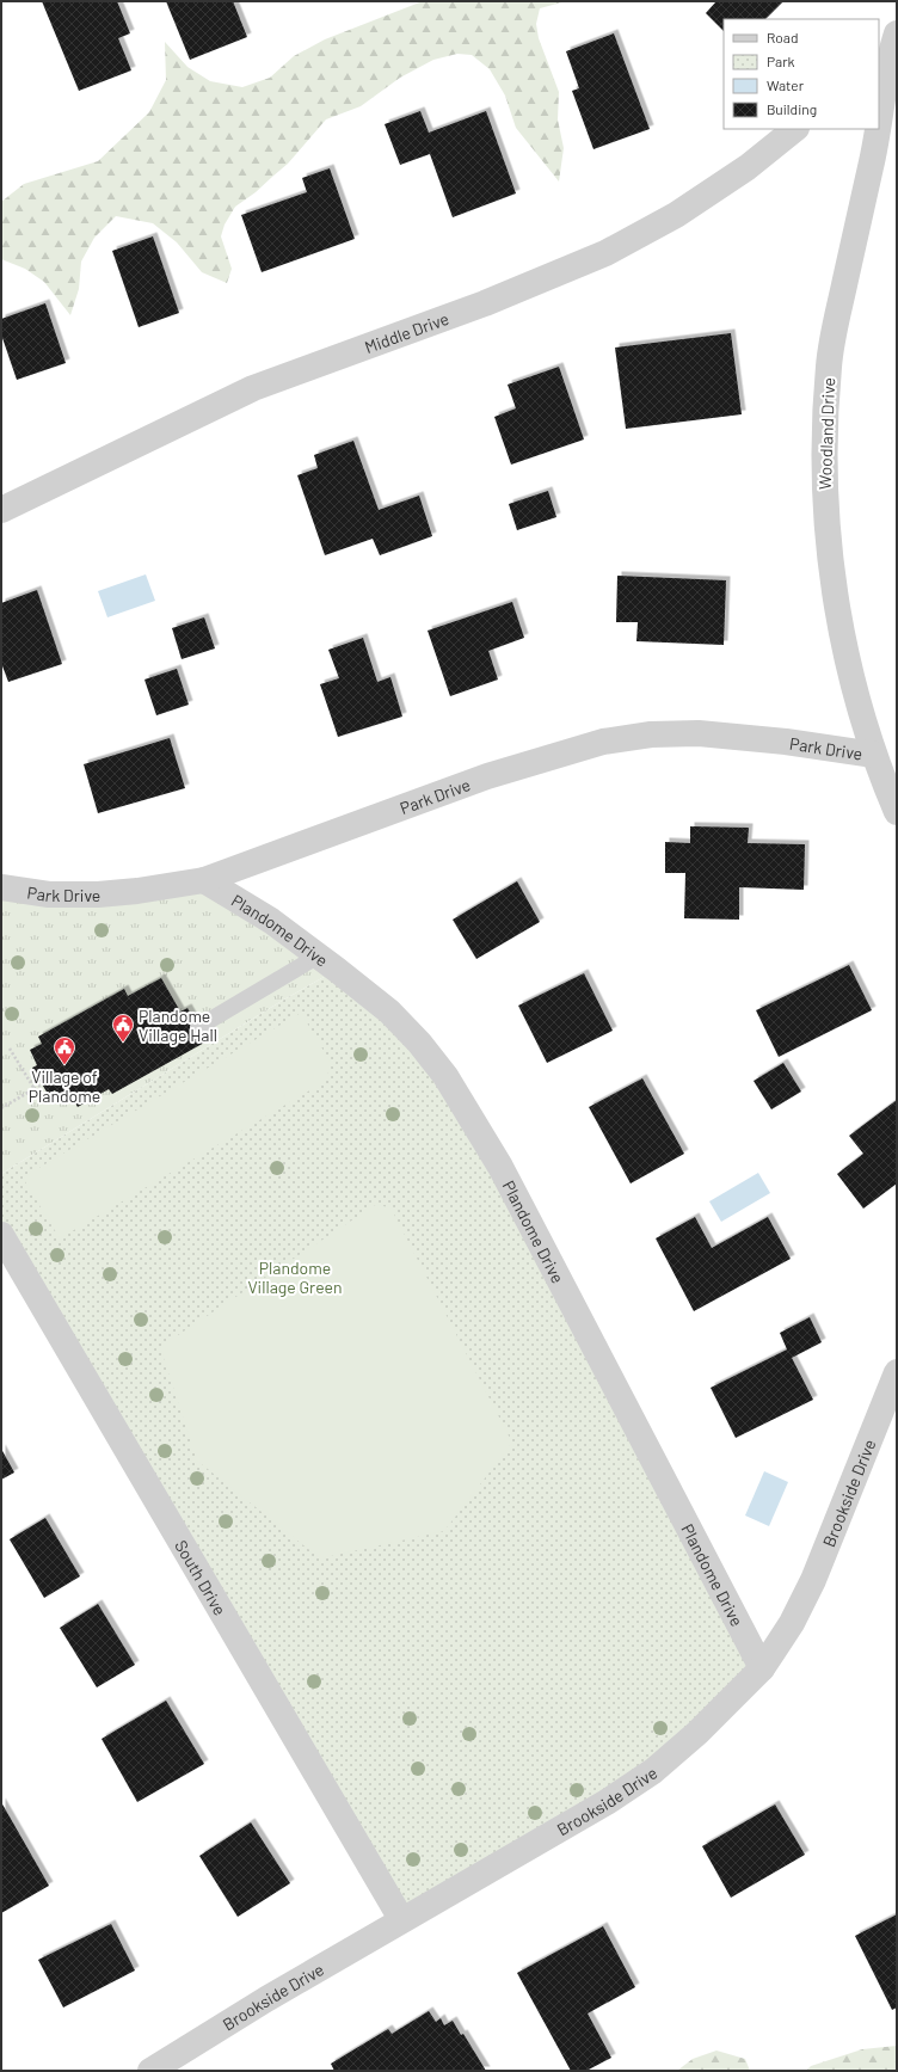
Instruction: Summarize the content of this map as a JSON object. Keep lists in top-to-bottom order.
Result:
{
  "streets": {
    "street": [
      "Middle Drive",
      "Woodland Drive",
      "Park Drive",
      "Plandome Drive",
      "Brookside Drive",
      "South Drive"
    ]
  },
  "crossings": [
    ["Woodland Drive", "Park Drive"],
    ["Park Drive", "Plandome Drive"],
    ["Plandome Drive", "Brookside Drive"],
    ["Brookside Drive", "South Drive"]
  ],
  "parks": ["Plandome Village Green"],
  "places": {
    "public building": ["Plandome Village Hall", "Village of Plandome"]
  },
  "legend": [
    "Road",
    "Park",
    "Water",
    "Building"
  ]
}
